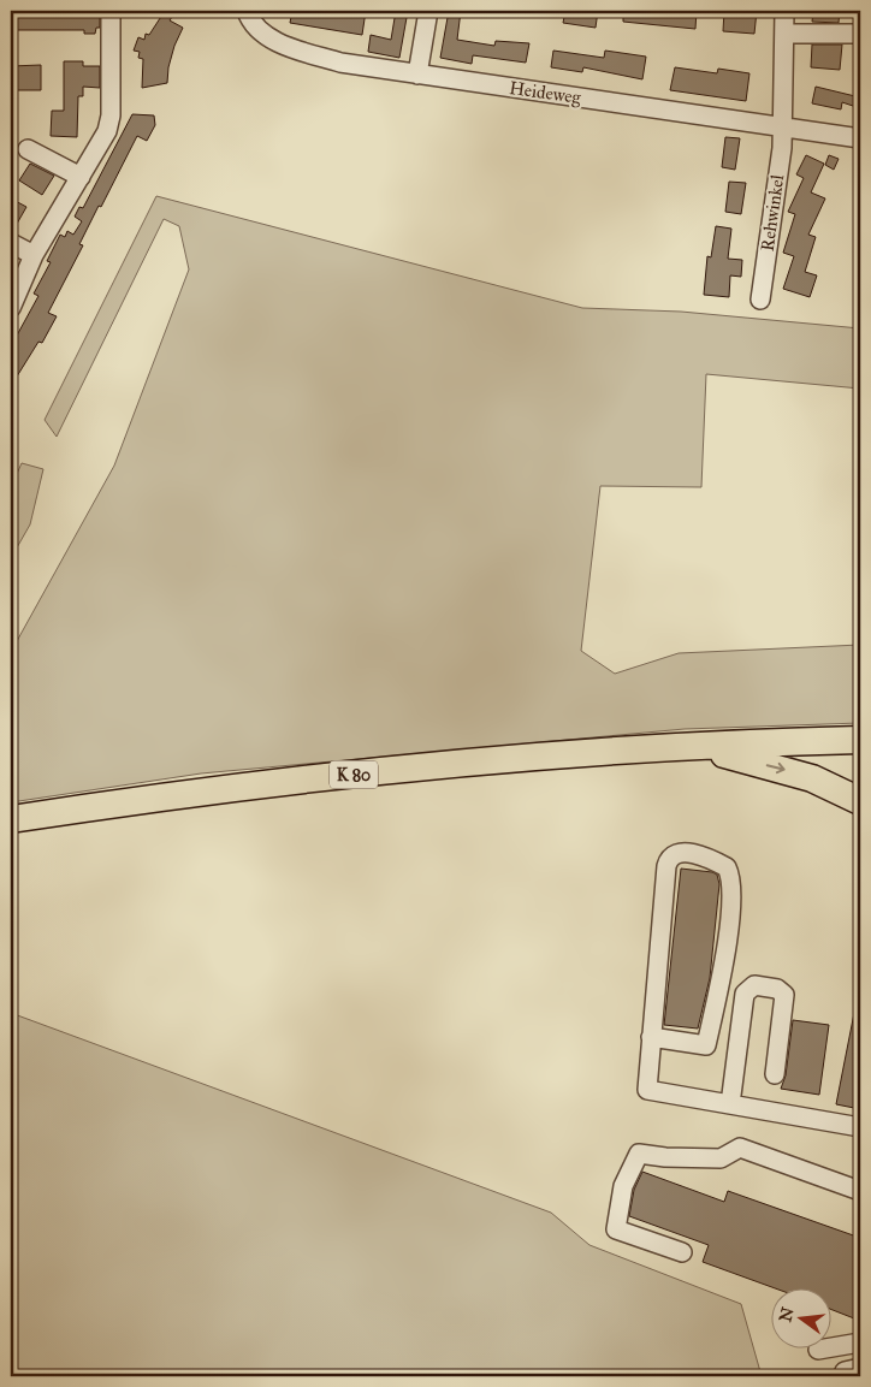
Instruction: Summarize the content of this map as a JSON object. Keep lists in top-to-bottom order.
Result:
{
  "streets": {
    "highway": ["K 80"],
    "street": ["Heideweg", "Rehwinkel"]
  },
  "crossings": [
    ["Heideweg", "Rehwinkel"]
  ],
  "north": "left"
}
